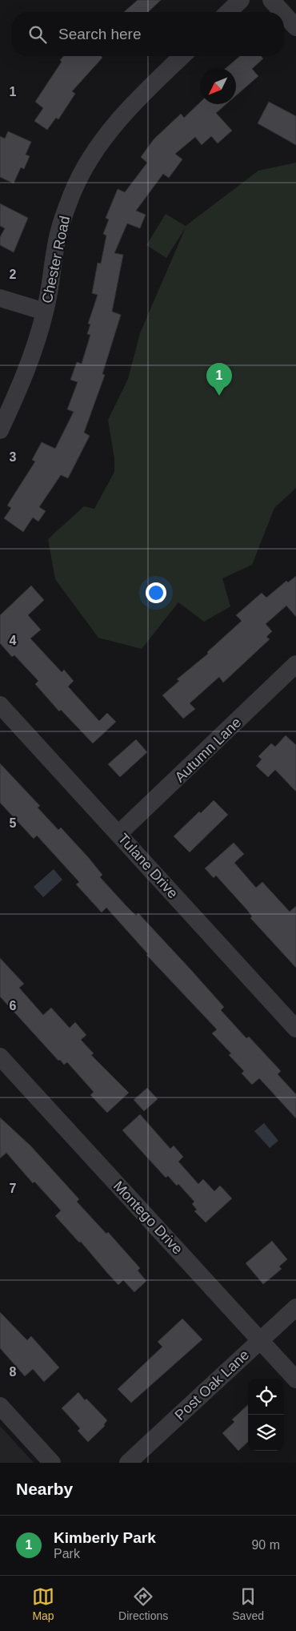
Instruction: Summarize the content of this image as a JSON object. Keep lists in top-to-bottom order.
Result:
{
  "streets": {
    "street": [
      "Chester Road",
      "Autumn Lane",
      "Tulane Drive",
      "Montego Drive",
      "Post Oak Lane"
    ]
  },
  "crossings": [
    ["Autumn Lane", "Tulane Drive"],
    ["Montego Drive", "Post Oak Lane"]
  ],
  "north": "bottom left",
  "page": {
    "search": "Search here",
    "pins": "1",
    "heading": "Nearby",
    "list": [
      {
        "mark": "1",
        "name": "Kimberly Park",
        "note": "Park",
        "value": "90 m"
      }
    ],
    "nav": ["Map", "Directions", "Saved"]
  },
  "grid": {
    "rows": [
      "1",
      "2",
      "3",
      "4",
      "5",
      "6",
      "7",
      "8"
    ]
  }
}
